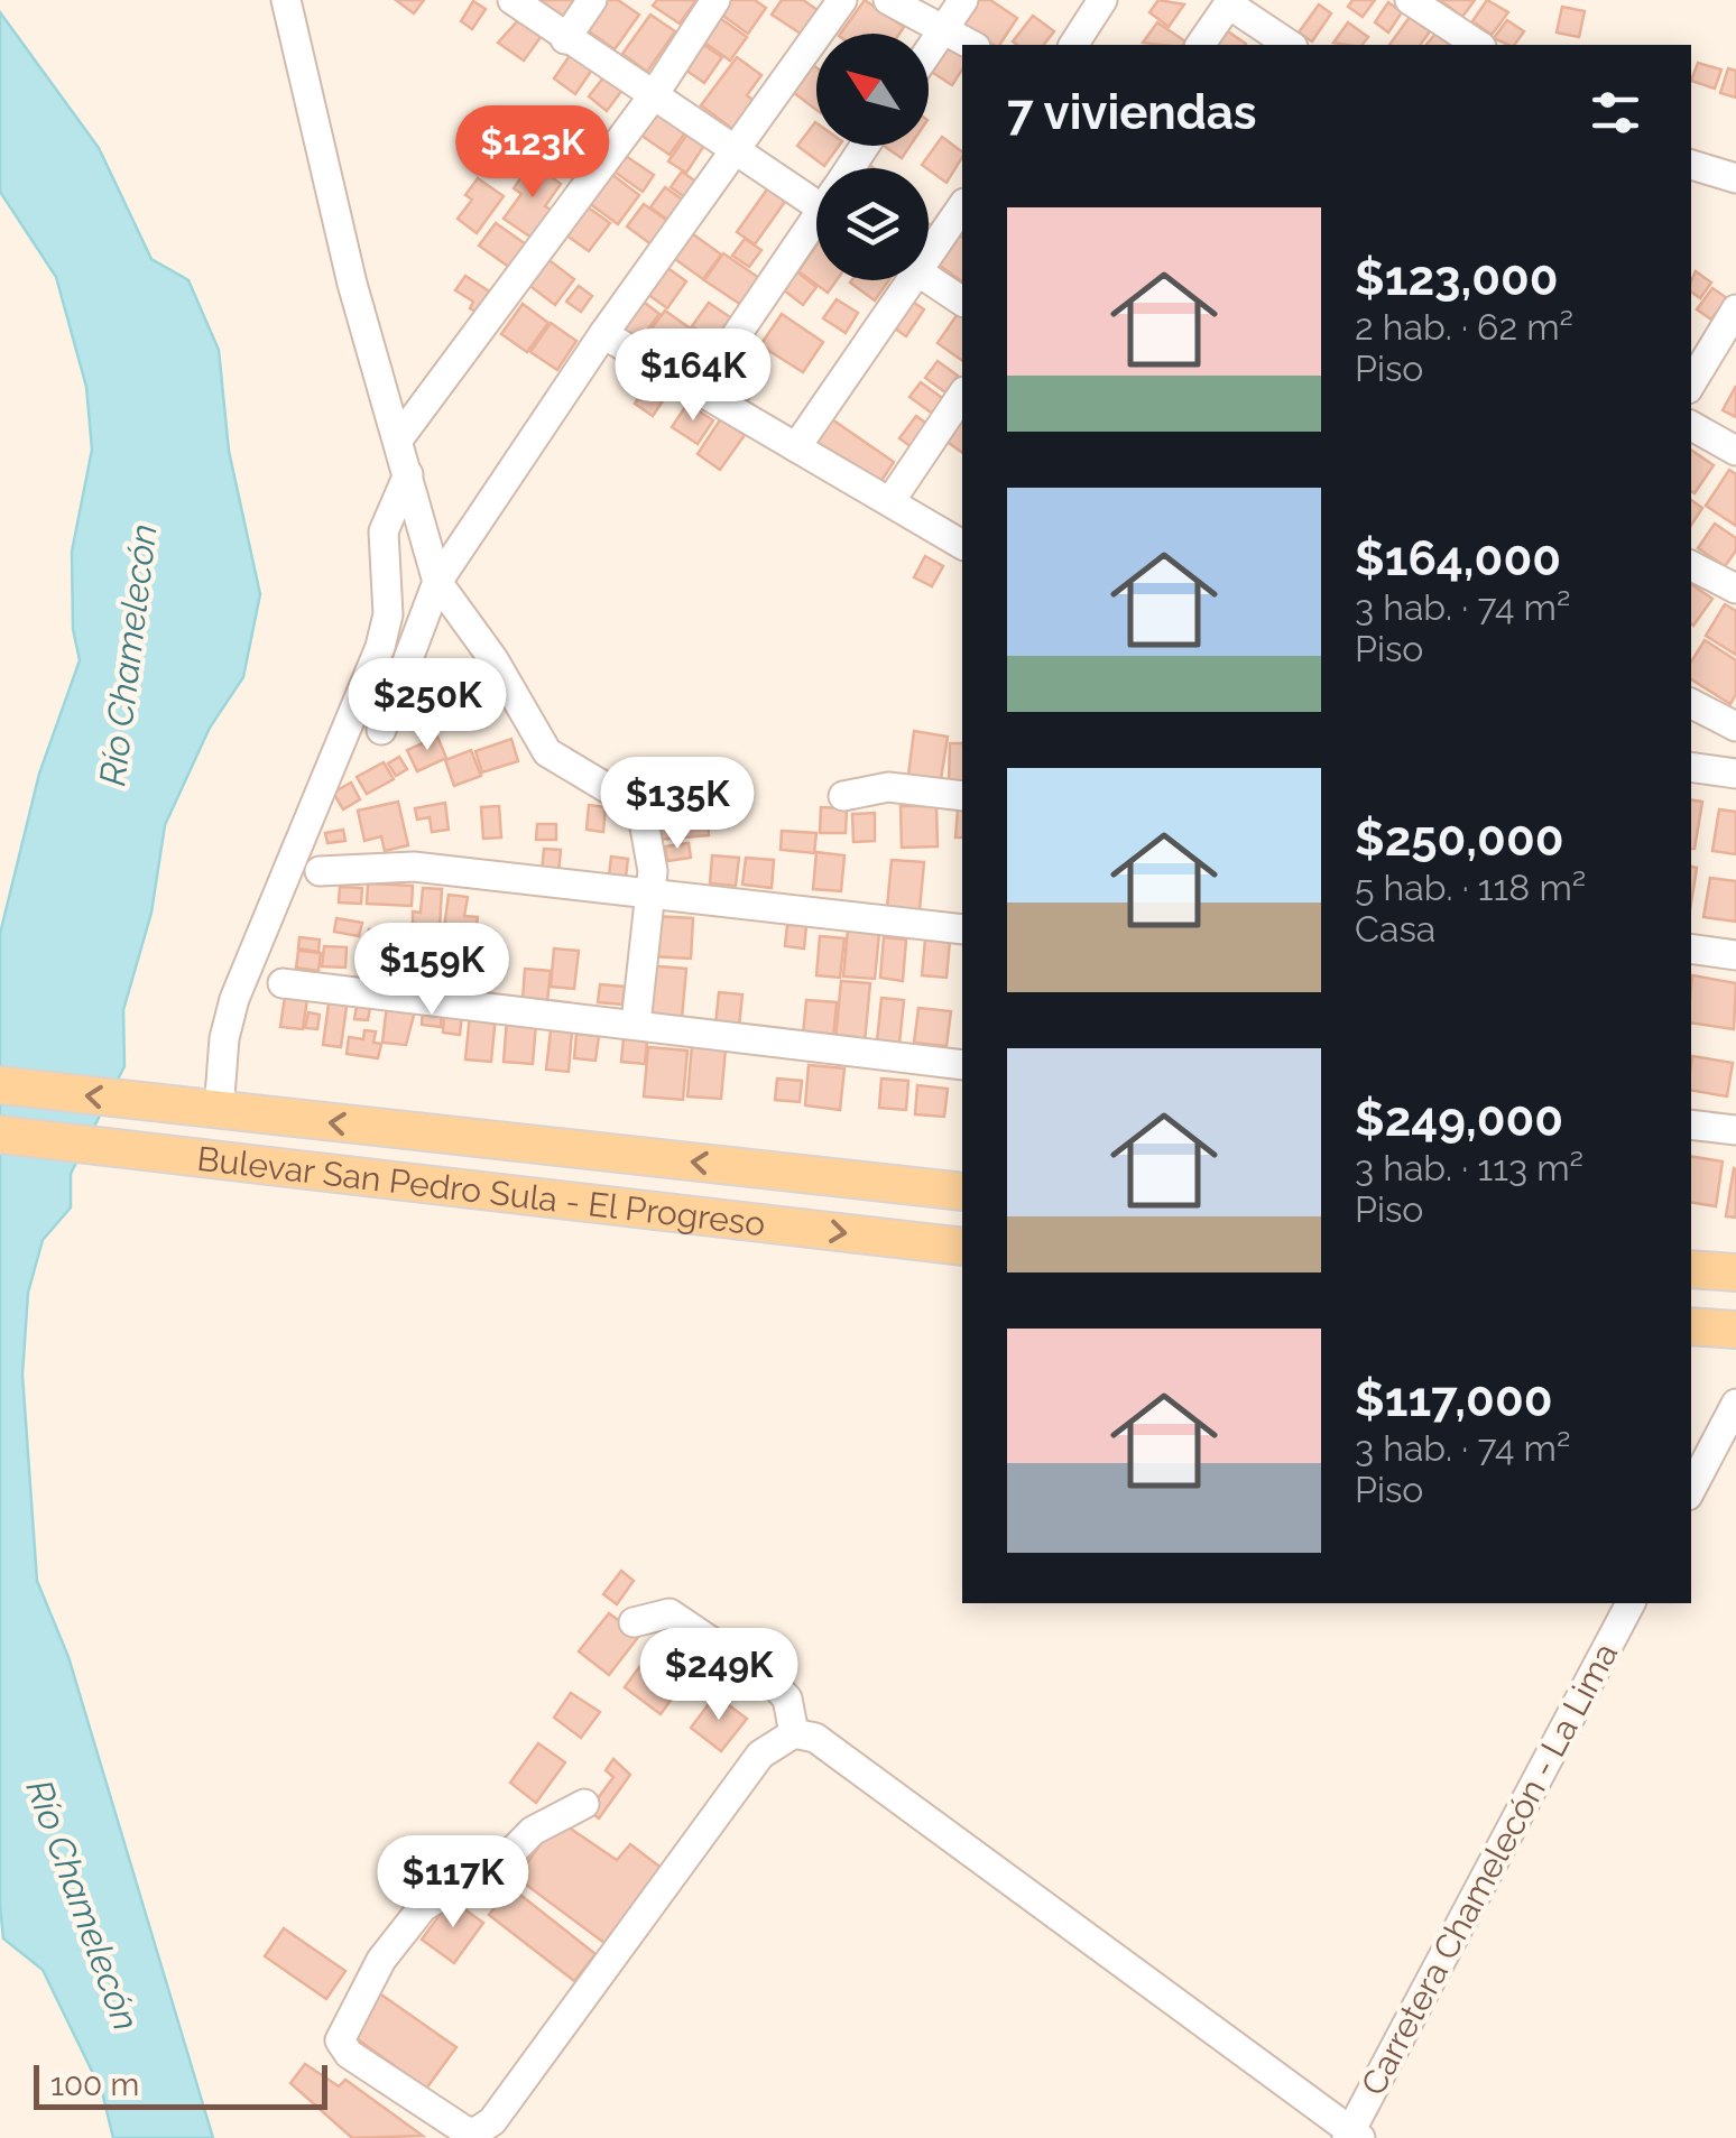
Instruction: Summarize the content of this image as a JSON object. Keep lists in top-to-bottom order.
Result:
{
  "streets": {
    "main road": ["Bulevar San Pedro Sula - El Progreso"],
    "street": ["Carretera Chamelecón - La Lima"]
  },
  "water": ["Río Chamelecón"],
  "scale_bar": "100 m",
  "north": "top left",
  "page": {
    "heading": "7 viviendas",
    "price": [
      "$123K",
      "$164K",
      "$250K",
      "$135K",
      "$159K",
      "$249K",
      "$117K"
    ],
    "list": [
      {
        "name": "$123,000",
        "note": "2 hab. · 62 m² · Piso"
      },
      {
        "name": "$164,000",
        "note": "3 hab. · 74 m² · Piso"
      },
      {
        "name": "$250,000",
        "note": "5 hab. · 118 m² · Casa"
      },
      {
        "name": "$249,000",
        "note": "3 hab. · 113 m² · Piso"
      },
      {
        "name": "$117,000",
        "note": "3 hab. · 74 m² · Piso"
      }
    ],
    "scale": "100 m"
  }
}
